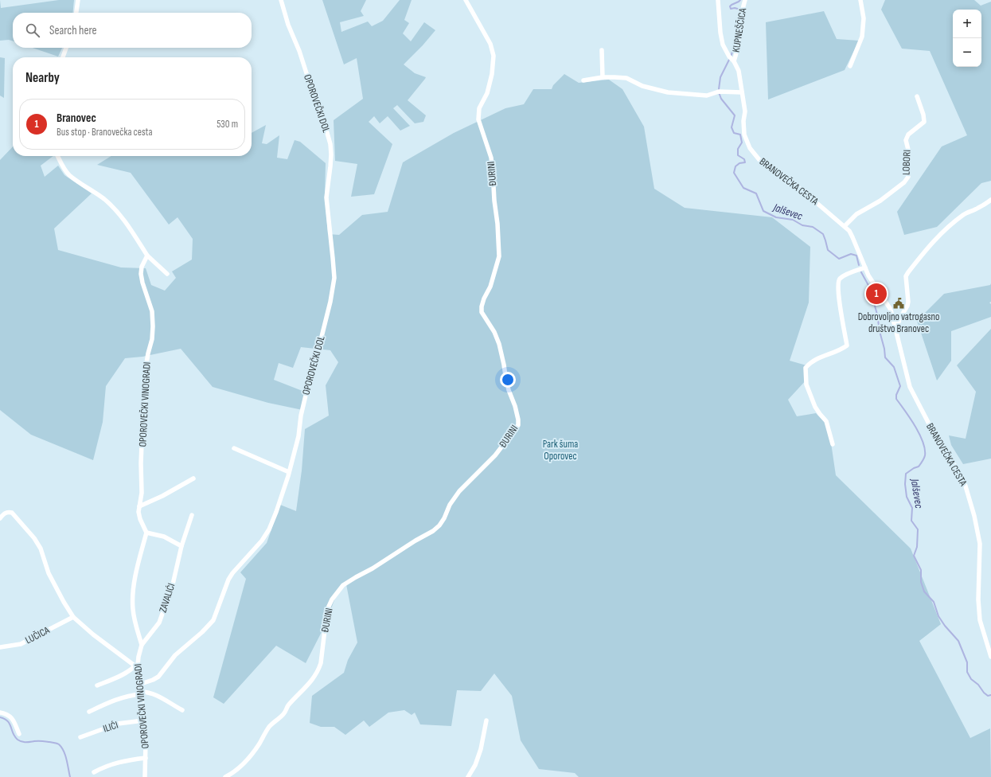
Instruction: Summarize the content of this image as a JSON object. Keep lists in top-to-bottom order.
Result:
{
  "streets": {
    "street": [
      "KUPNEŠČICA",
      "OPOROVEČKI DOL",
      "LOBORI",
      "ĐURINI",
      "BRANOVEČKA CESTA",
      "OPOROVEČKI VINOGRADI",
      "ZAVALIĆI",
      "LUČICA",
      "ILIĆI"
    ]
  },
  "crossings": [
    ["KUPNEŠČICA", "BRANOVEČKA CESTA"],
    ["OPOROVEČKI DOL", "OPOROVEČKI VINOGRADI"],
    ["LOBORI", "BRANOVEČKA CESTA"],
    ["OPOROVEČKI VINOGRADI", "ZAVALIĆI"],
    ["OPOROVEČKI VINOGRADI", "ILIĆI"]
  ],
  "water": ["Jalševec"],
  "parks": ["Park šuma Oporovec"],
  "places": {
    "public building": ["Dobrovoljno vatrogasno društvo Branovec"]
  },
  "page": {
    "map_buttons": ["+", "−"],
    "search": "Search here",
    "heading": "Nearby",
    "list": [
      {
        "mark": "1",
        "name": "Branovec",
        "note": "Bus stop · Branovečka cesta",
        "value": "530 m"
      }
    ],
    "pins": "1"
  }
}
